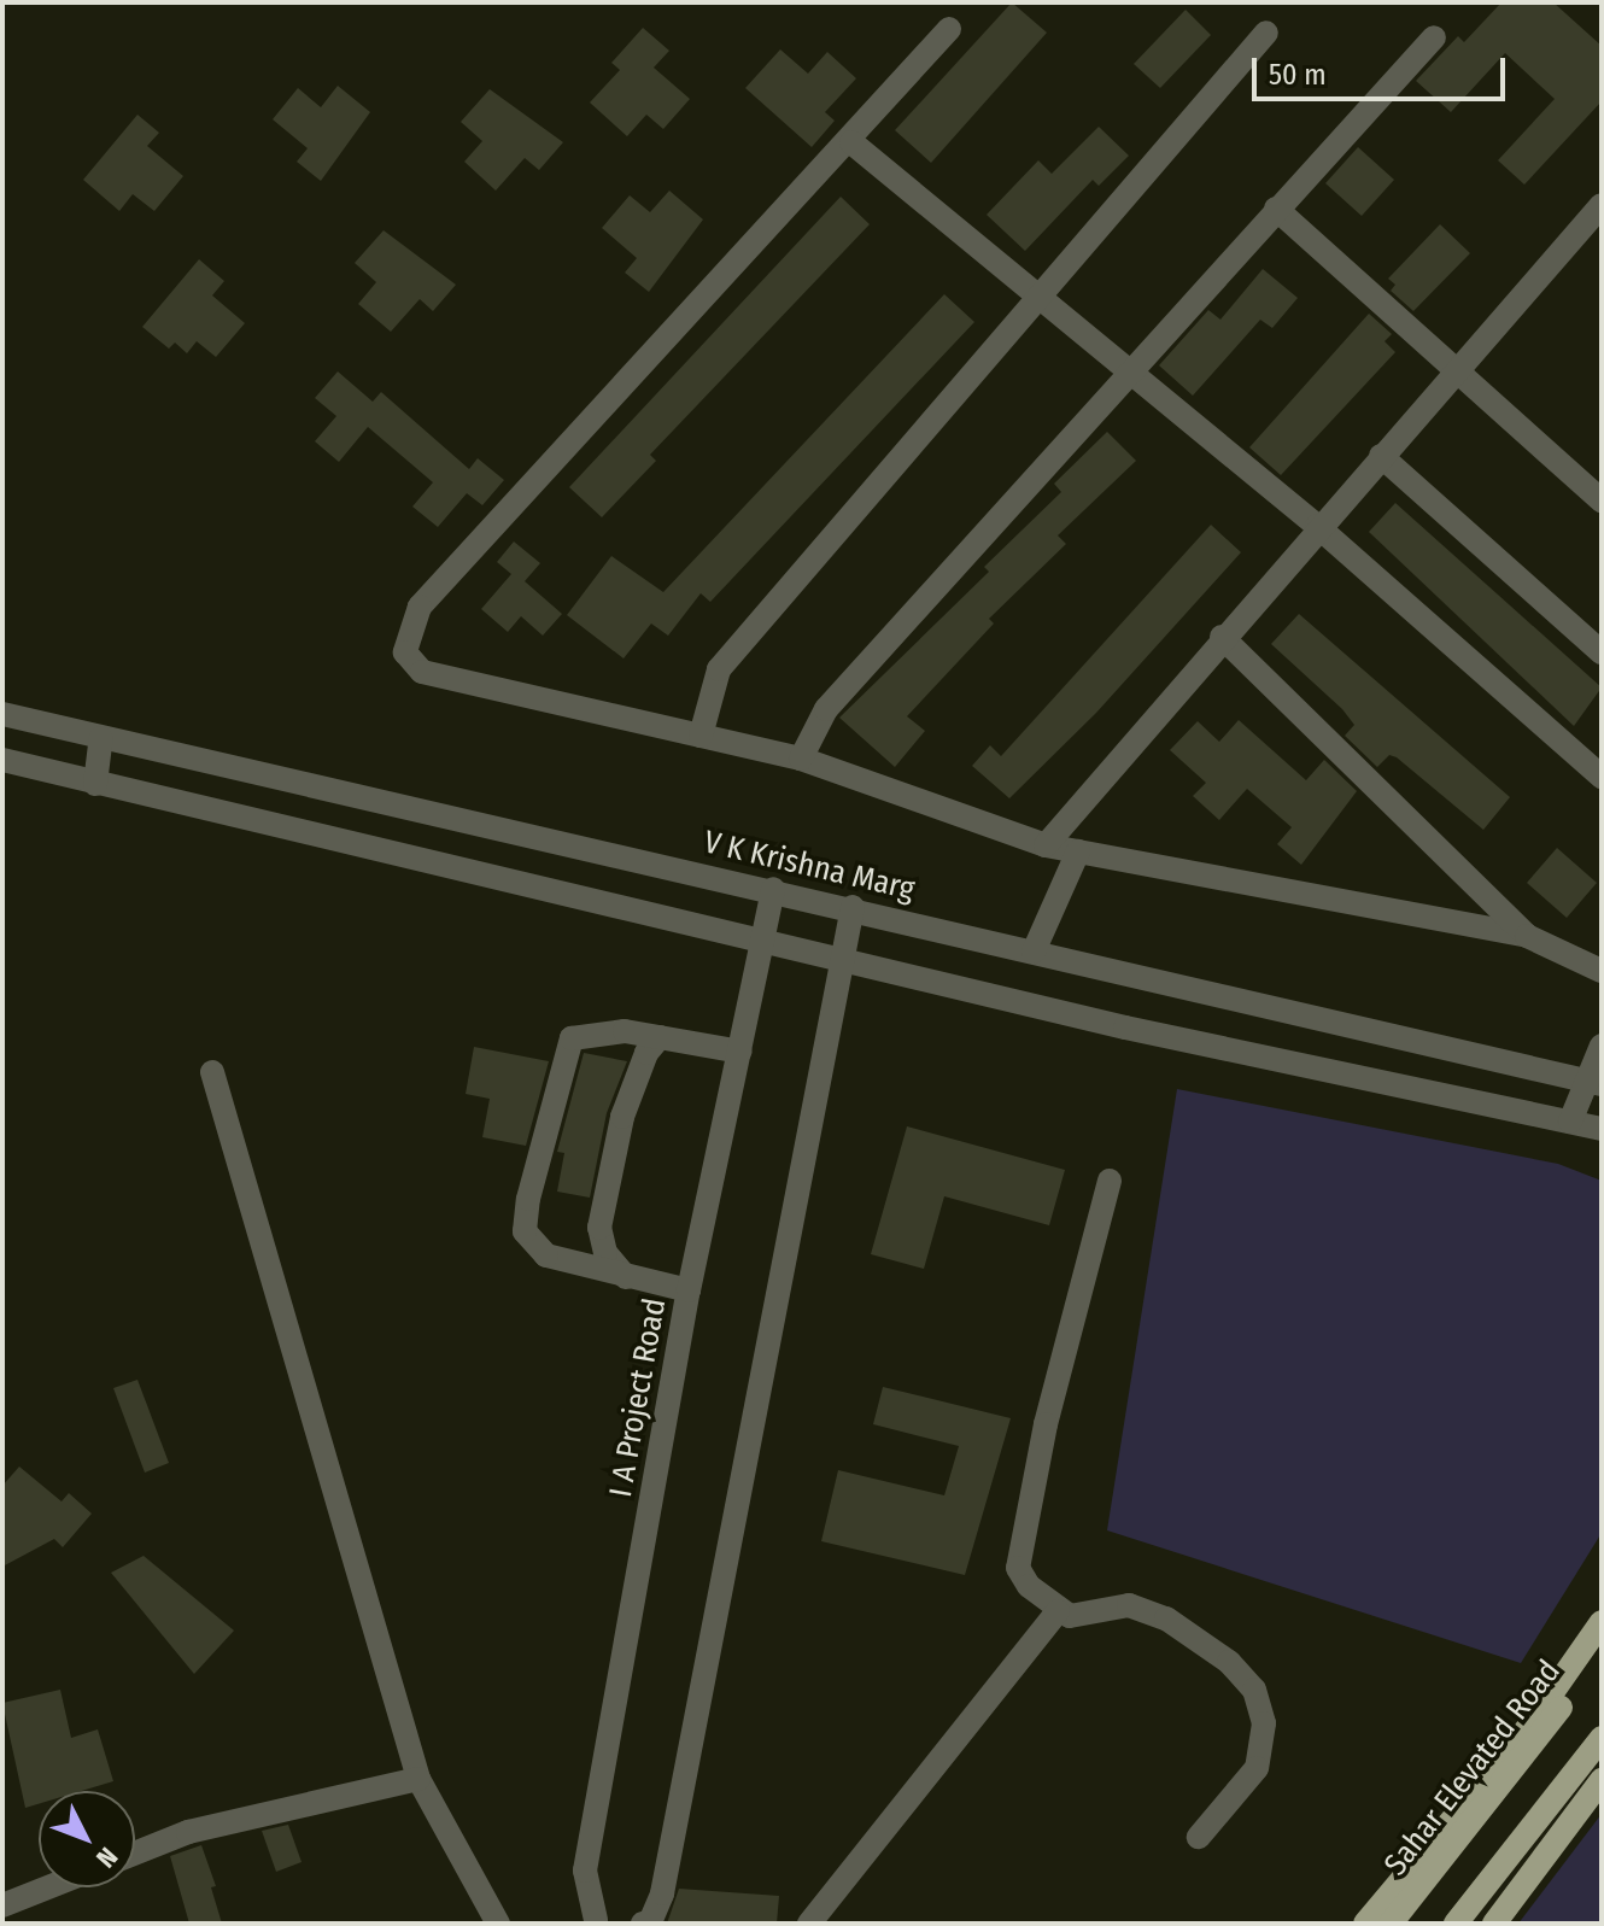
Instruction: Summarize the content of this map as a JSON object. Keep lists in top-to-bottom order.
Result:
{
  "streets": {
    "main road": ["Sahar Elevated Road"],
    "street": ["V K Krishna Marg", "I A Project Road"]
  },
  "crossings": [
    ["V K Krishna Marg", "I A Project Road"]
  ],
  "scale_bar": "50 m",
  "north": "bottom right"
}
